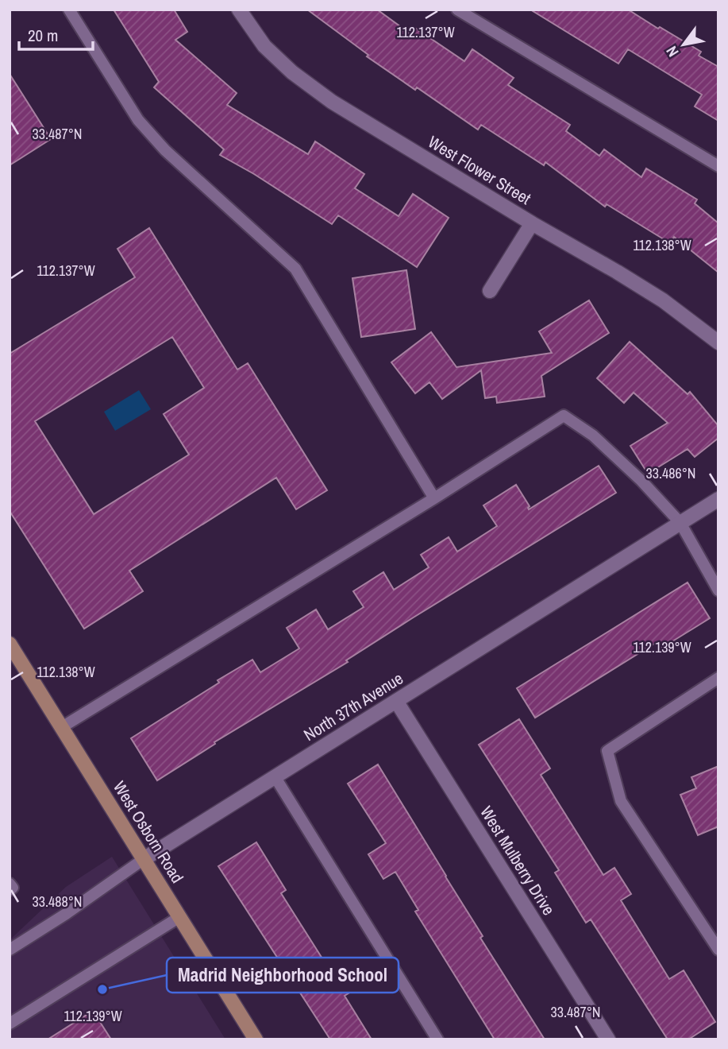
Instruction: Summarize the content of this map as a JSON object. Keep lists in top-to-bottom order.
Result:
{
  "streets": {
    "street": [
      "West Flower Street",
      "North 37th Avenue",
      "West Osborn Road",
      "West Mulberry Drive"
    ]
  },
  "crossings": [
    ["North 37th Avenue", "West Osborn Road"],
    ["North 37th Avenue", "West Mulberry Drive"]
  ],
  "places": ["Madrid Neighborhood School"],
  "scale_bar": "20 m",
  "north": "bottom left",
  "coordinates": [
    "112.137°W",
    "33.487°N",
    "112.138°W",
    "33.486°N",
    "112.139°W",
    "33.488°N"
  ]
}
